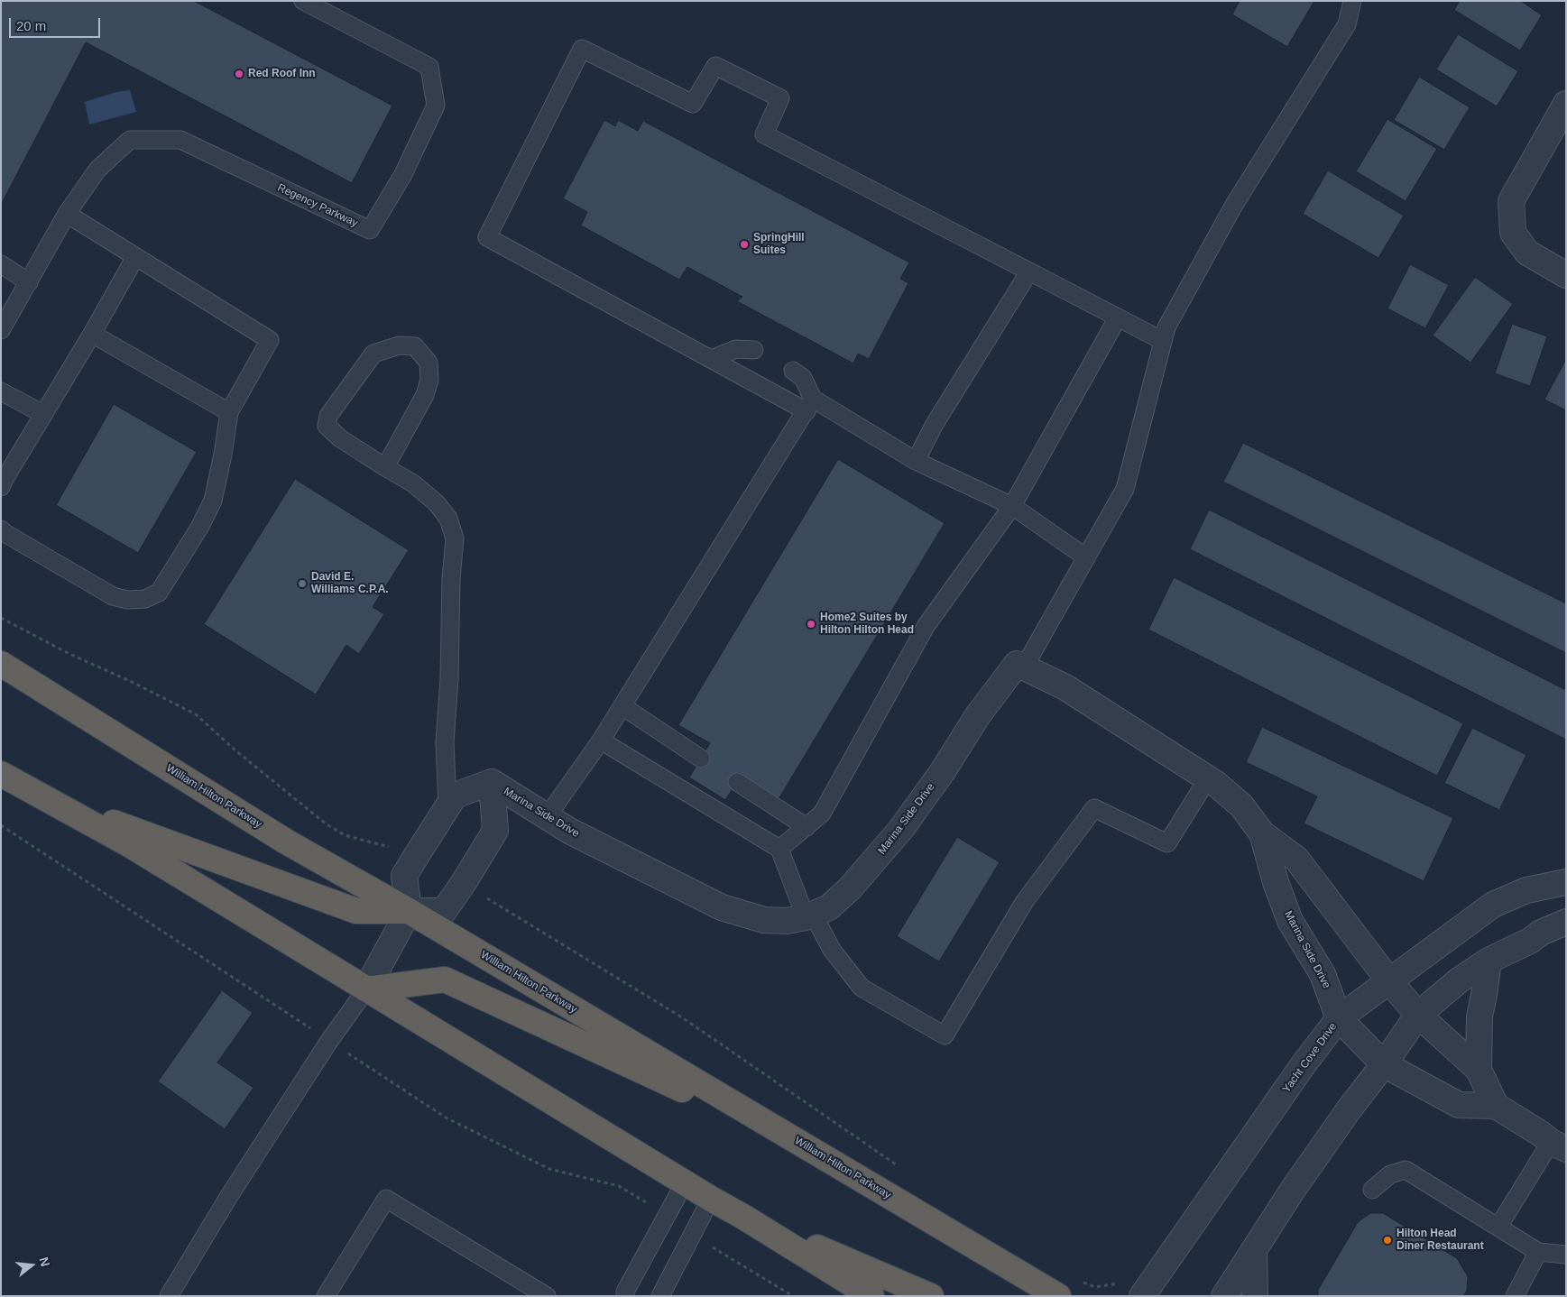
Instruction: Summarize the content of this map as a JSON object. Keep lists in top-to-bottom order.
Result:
{
  "streets": {
    "highway": ["William Hilton Parkway"],
    "street": ["Marina Side Drive", "Yacht Cove Drive"],
    "lane": ["Regency Parkway"]
  },
  "crossings": [
    ["William Hilton Parkway", "Marina Side Drive"],
    ["Marina Side Drive", "Yacht Cove Drive"]
  ],
  "places": [
    "Red Roof Inn",
    "SpringHill Suites",
    "David E. Williams C.P.A.",
    "Home2 Suites by Hilton Hilton Head",
    "Hilton Head Diner Restaurant"
  ],
  "scale_bar": "20 m",
  "north": "right"
}
